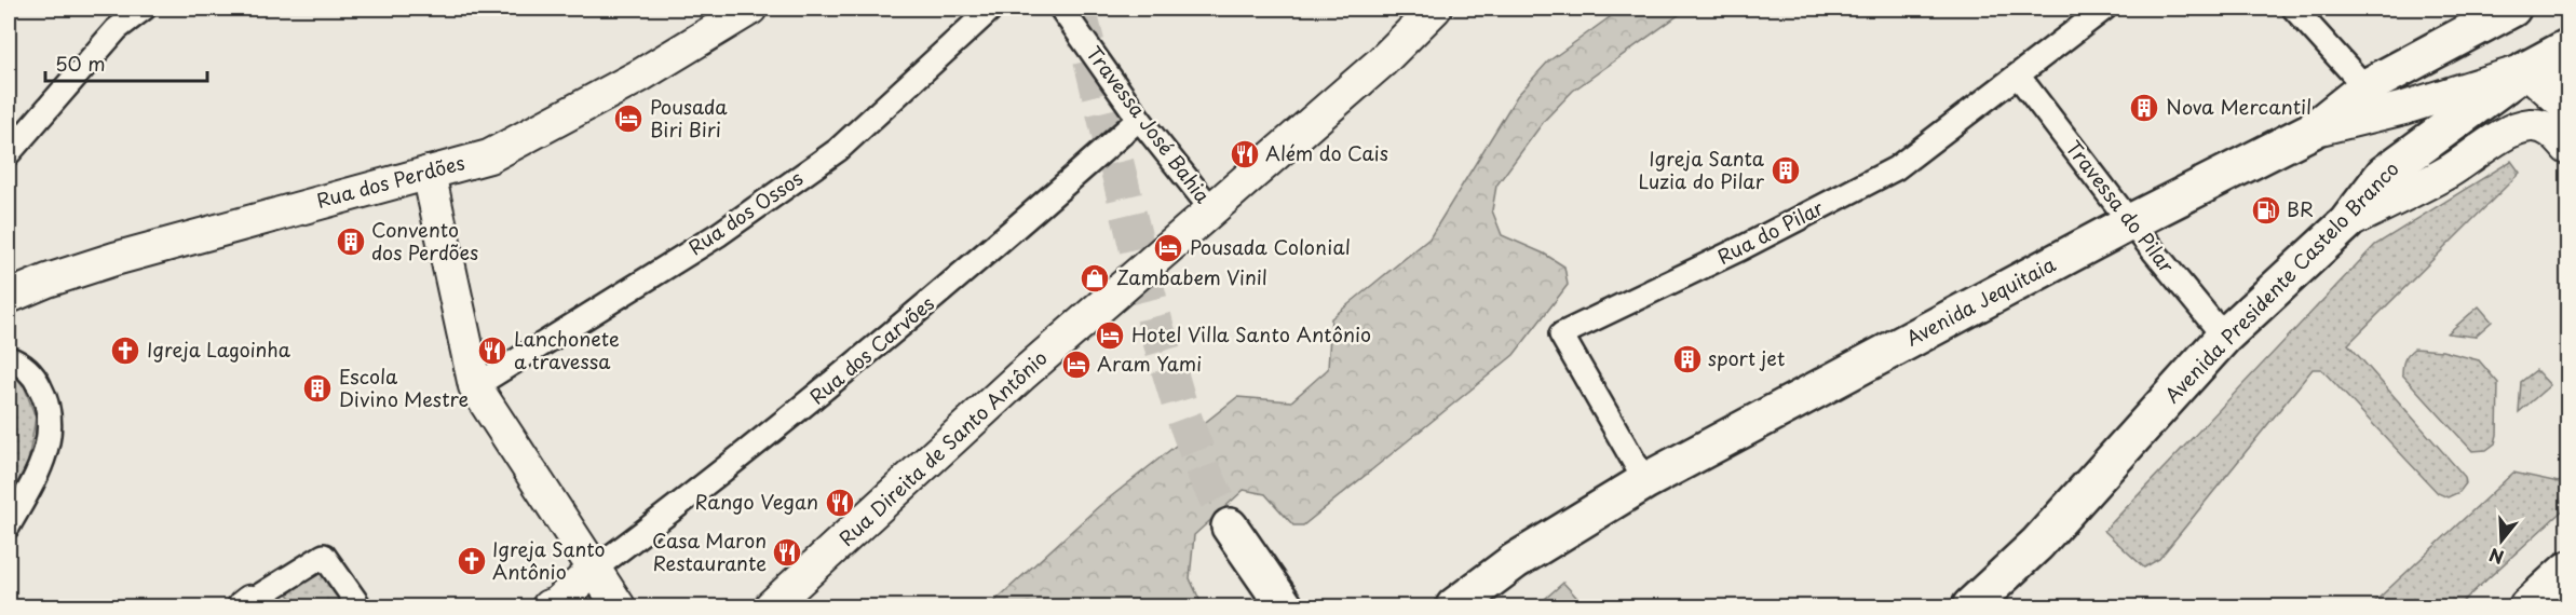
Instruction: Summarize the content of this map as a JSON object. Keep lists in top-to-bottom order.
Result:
{
  "streets": {
    "main road": ["Avenida Presidente Castelo Branco", "Avenida Jequitaia"],
    "street": [
      "Travessa José Bahia",
      "Rua dos Perdões",
      "Travessa do Pilar",
      "Rua dos Ossos",
      "Rua do Pilar",
      "Rua dos Carvões",
      "Rua Direita de Santo Antônio"
    ]
  },
  "crossings": [
    ["Travessa José Bahia", "Rua dos Carvões"],
    ["Travessa José Bahia", "Rua Direita de Santo Antônio"],
    ["Travessa do Pilar", "Rua do Pilar"],
    ["Travessa do Pilar", "Avenida Presidente Castelo Branco"],
    ["Travessa do Pilar", "Avenida Jequitaia"],
    ["Rua do Pilar", "Avenida Jequitaia"]
  ],
  "places": {
    "building": [
      "Nova Mercantil",
      "Igreja Santa Luzia do Pilar",
      "Convento dos Perdões",
      "sport jet",
      "Escola Divino Mestre"
    ],
    "hotel": [
      "Pousada Biri Biri",
      "Pousada Colonial",
      "Hotel Villa Santo Antônio",
      "Aram Yami"
    ],
    "restaurant": [
      "Além do Cais",
      "Lanchonete a travessa",
      "Rango Vegan",
      "Casa Maron Restaurante"
    ],
    "fuel station": ["BR"],
    "shop": ["Zambabem Vinil"],
    "church": ["Igreja Lagoinha", "Igreja Santo Antônio"]
  },
  "scale_bar": "50 m",
  "north": "bottom"
}
